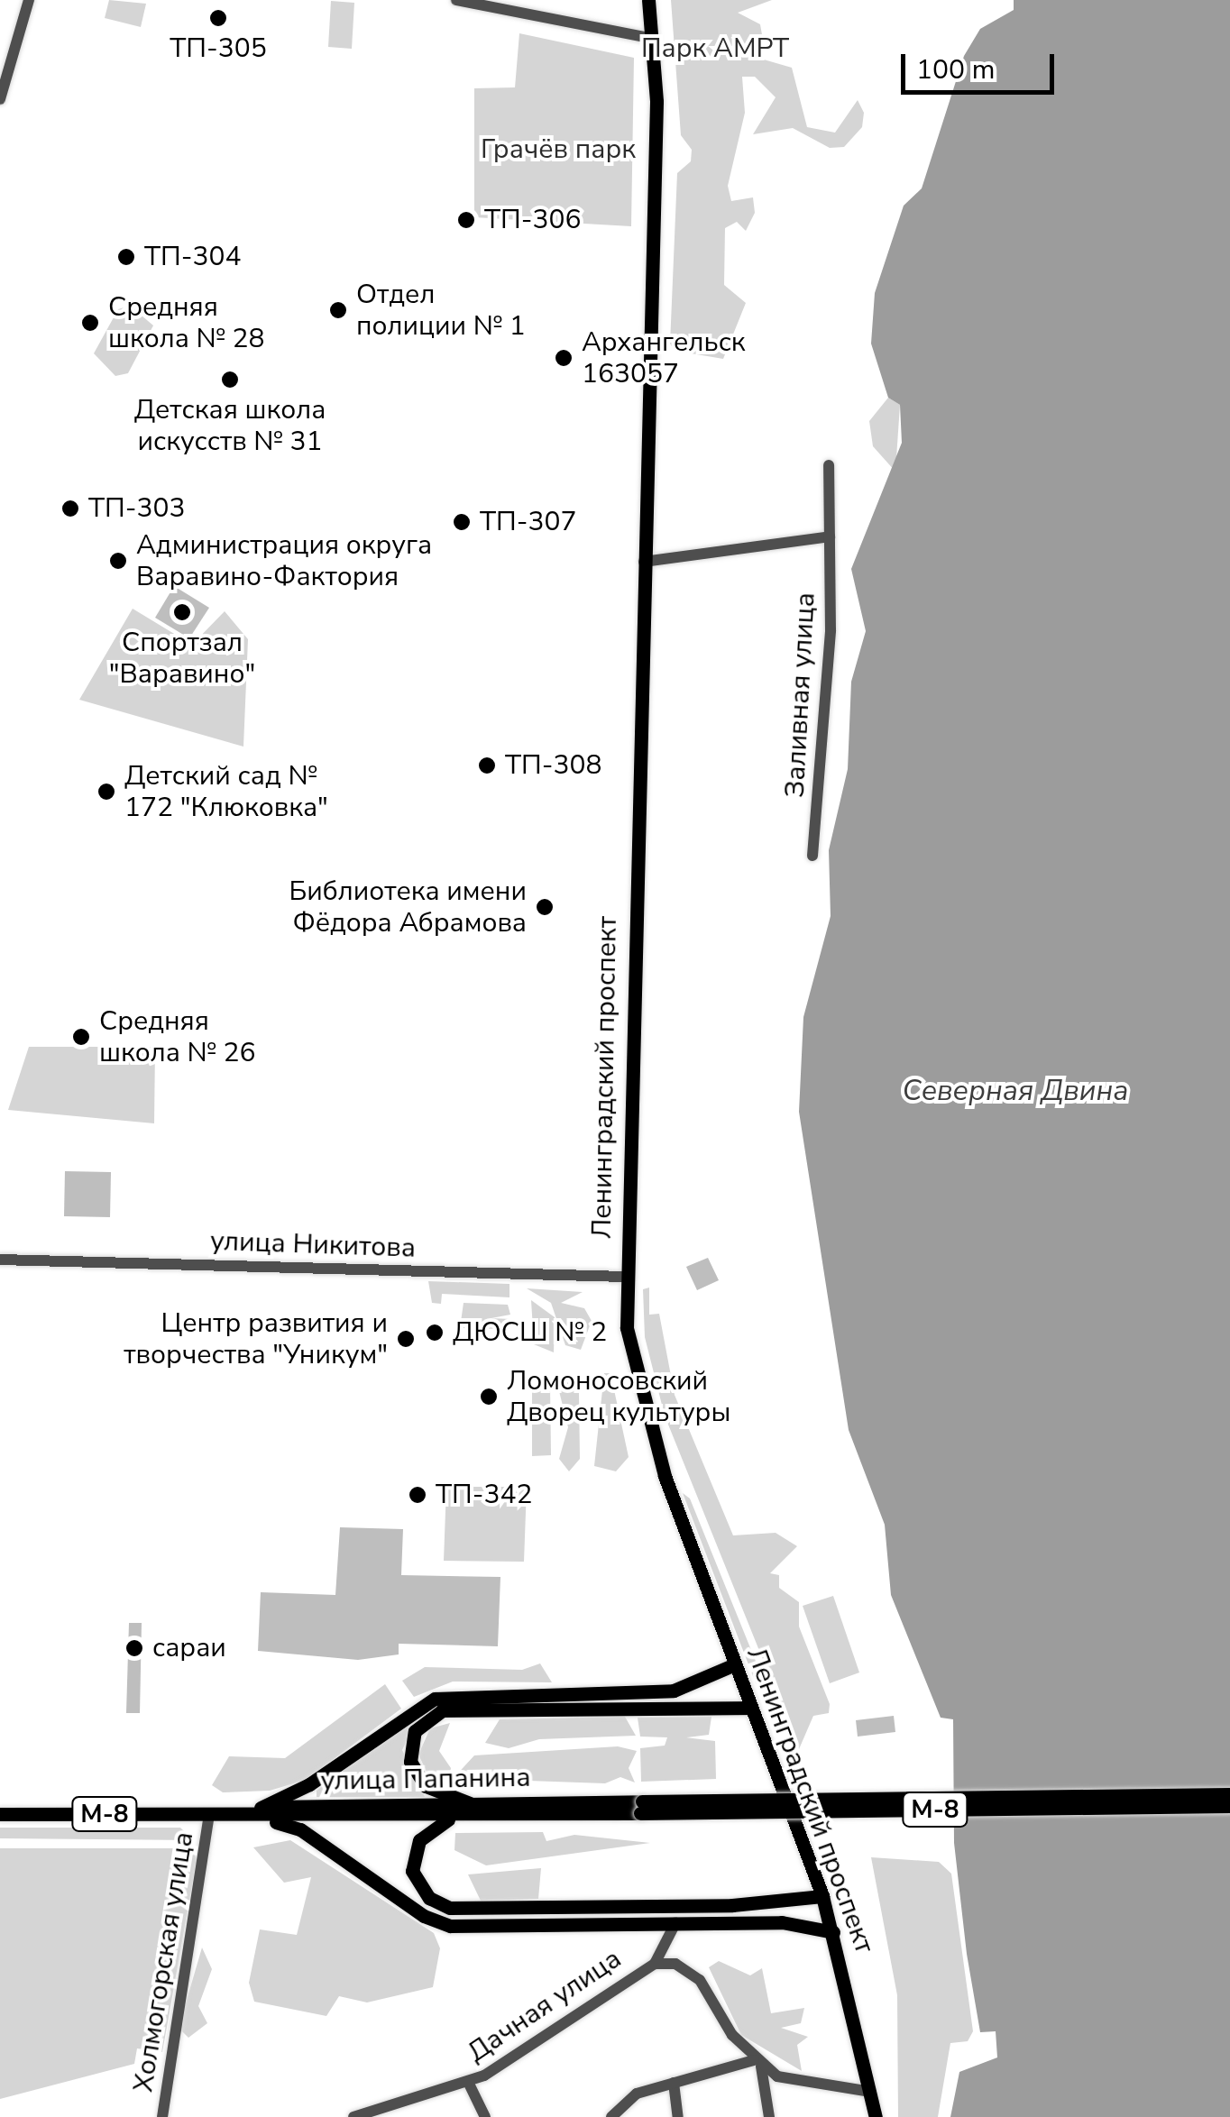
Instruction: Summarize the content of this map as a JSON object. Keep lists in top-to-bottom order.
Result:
{
  "streets": {
    "main road": ["Ленинградский проспект", "улица Папанина", "М-8"],
    "street": [
      "Заливная улица",
      "улица Никитова",
      "Холмогорская улица",
      "Дачная улица"
    ]
  },
  "crossings": [
    ["Ленинградский проспект", "улица Никитова"],
    ["улица Папанина", "М-8"],
    ["улица Папанина", "Холмогорская улица"]
  ],
  "water": ["Северная Двина"],
  "parks": ["Парк АМРТ", "Грачёв парк"],
  "places": [
    "ТП-305",
    "ТП-306",
    "ТП-304",
    "Отдел полиции № 1",
    "Средняя школа № 28",
    "Архангельск 163057",
    "Детская школа искусств № 31",
    "ТП-303",
    "ТП-307",
    "Администрация округа Варавино-Фактория",
    "Спортзал \"Варавино\"",
    "ТП-308",
    "Детский сад № 172 \"Клюковка\"",
    "Библиотека имени Фёдора Абрамова",
    "Средняя школа № 26",
    "ДЮСШ № 2",
    "Центр развития и творчества \"Уникум\"",
    "Ломоносовский Дворец культуры",
    "ТП-342",
    "сараи"
  ],
  "scale_bar": "100 m"
}
